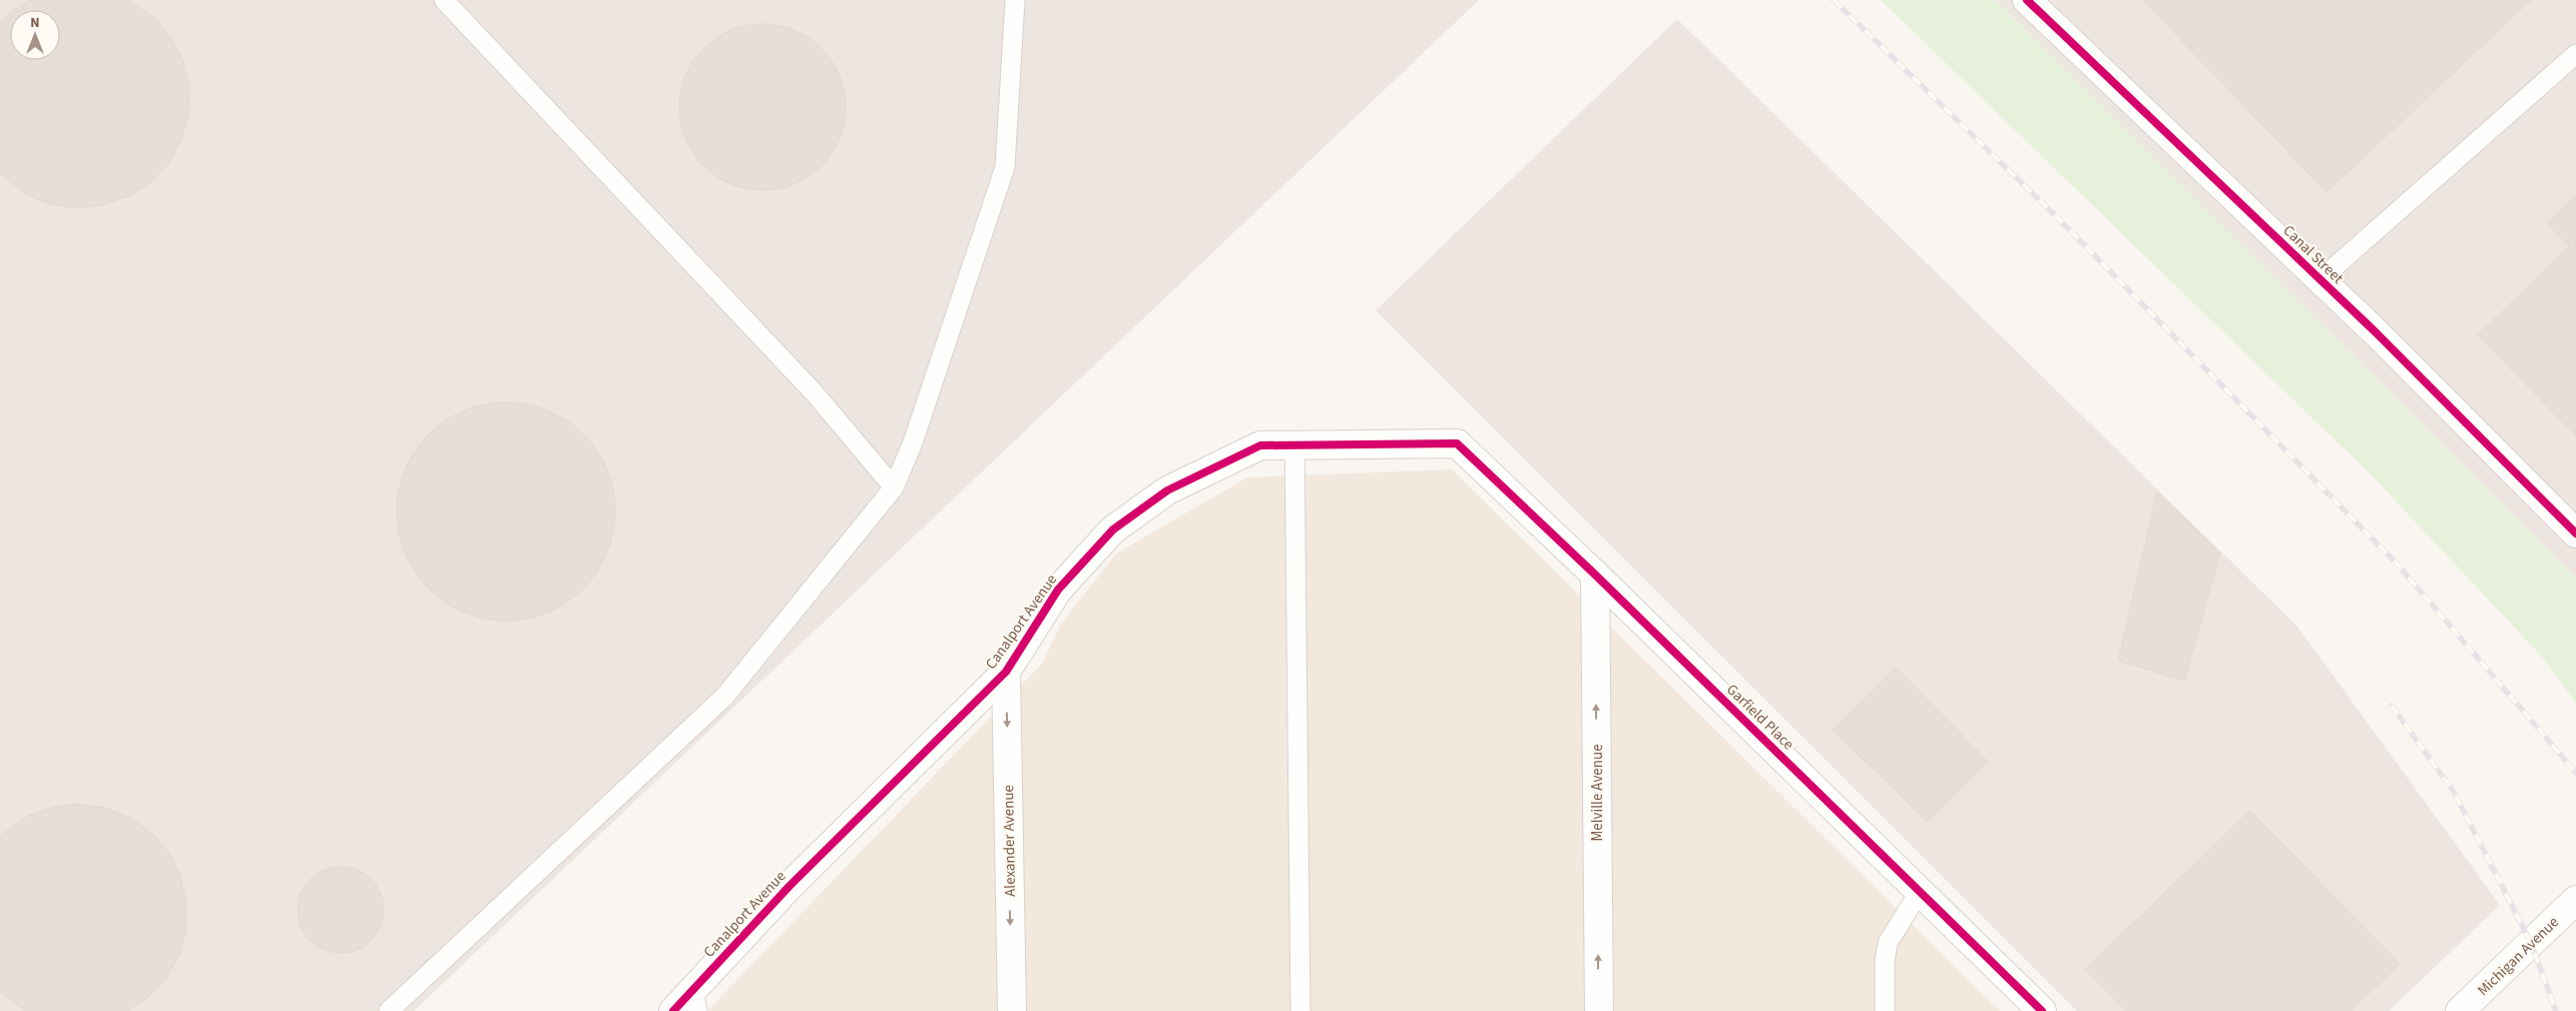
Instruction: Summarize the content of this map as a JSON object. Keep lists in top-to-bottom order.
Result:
{
  "streets": {
    "street": [
      "Canal Street",
      "Canalport Avenue",
      "Garfield Place",
      "Melville Avenue",
      "Alexander Avenue",
      "Michigan Avenue"
    ]
  },
  "crossings": [
    ["Canalport Avenue", "Garfield Place"],
    ["Canalport Avenue", "Alexander Avenue"],
    ["Garfield Place", "Melville Avenue"]
  ],
  "one_way": ["Melville Avenue", "Alexander Avenue"],
  "north": "top"
}
